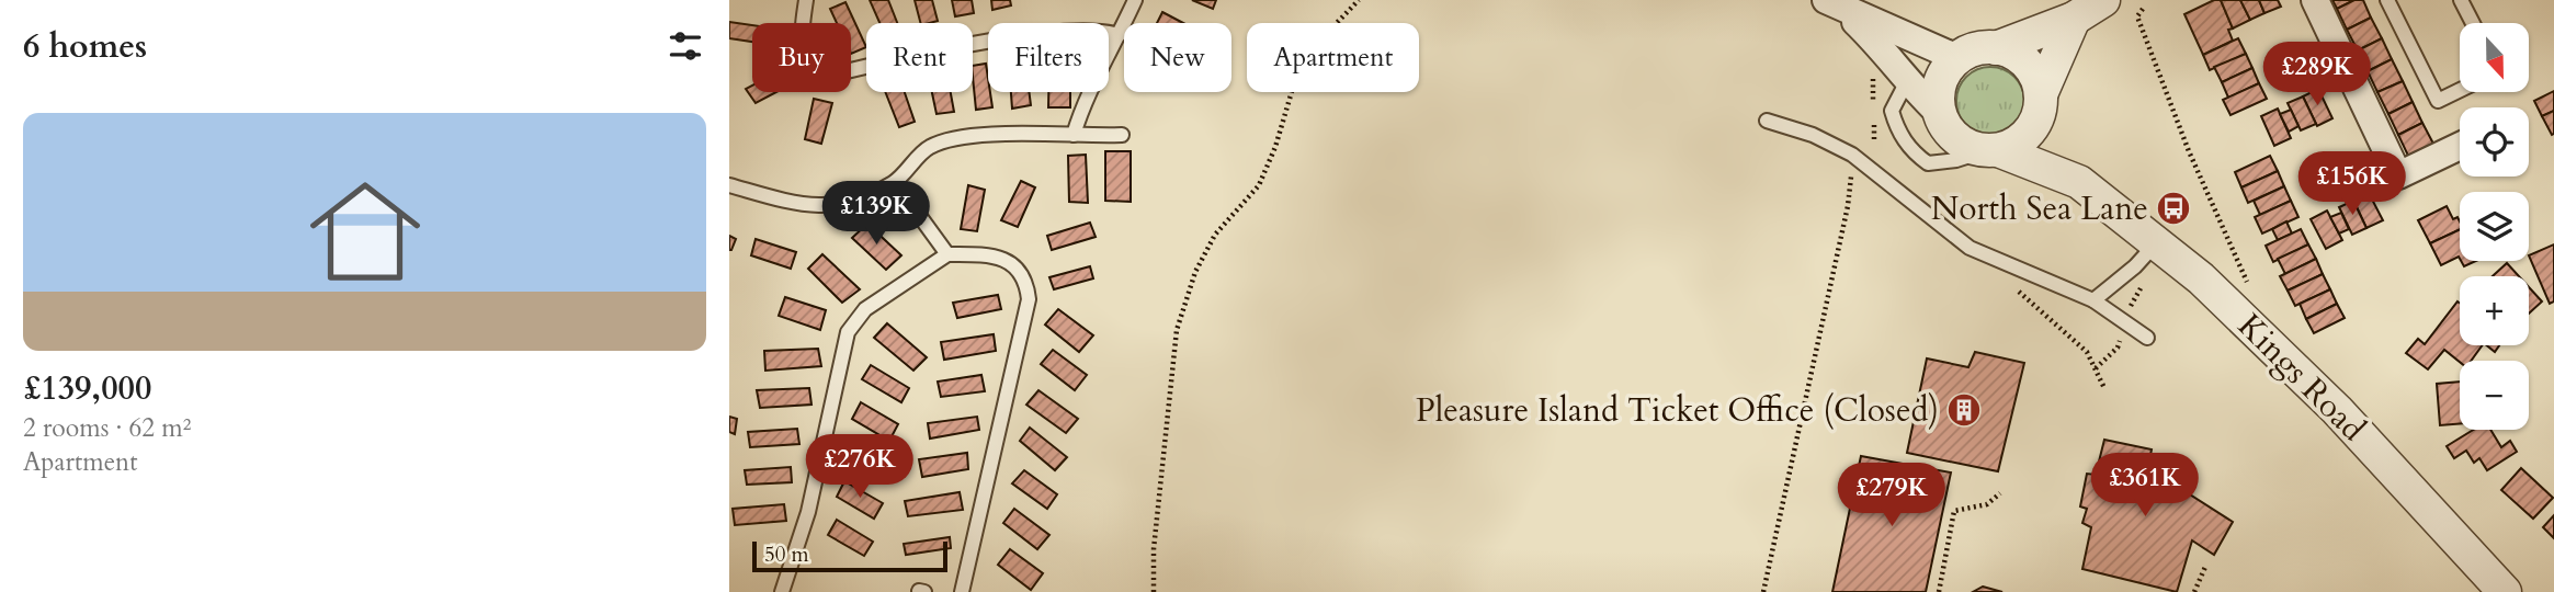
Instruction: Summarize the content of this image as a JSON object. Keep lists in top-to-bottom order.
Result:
{
  "streets": {
    "street": ["Kings Road"]
  },
  "places": {
    "bus stop": ["North Sea Lane"],
    "building": ["Pleasure Island Ticket Office (Closed)"]
  },
  "scale_bar": "50 m",
  "north": "bottom",
  "page": {
    "heading": "6 homes",
    "map_buttons": ["+", "−"],
    "chip": [
      "Buy",
      "Rent",
      "Filters",
      "New",
      "Apartment"
    ],
    "price": [
      "£289K",
      "£156K",
      "£139K",
      "£276K",
      "£361K",
      "£279K"
    ],
    "list": [
      {
        "name": "£139,000",
        "note": "2 rooms · 62 m² · Apartment"
      }
    ],
    "scale": "50 m"
  }
}
